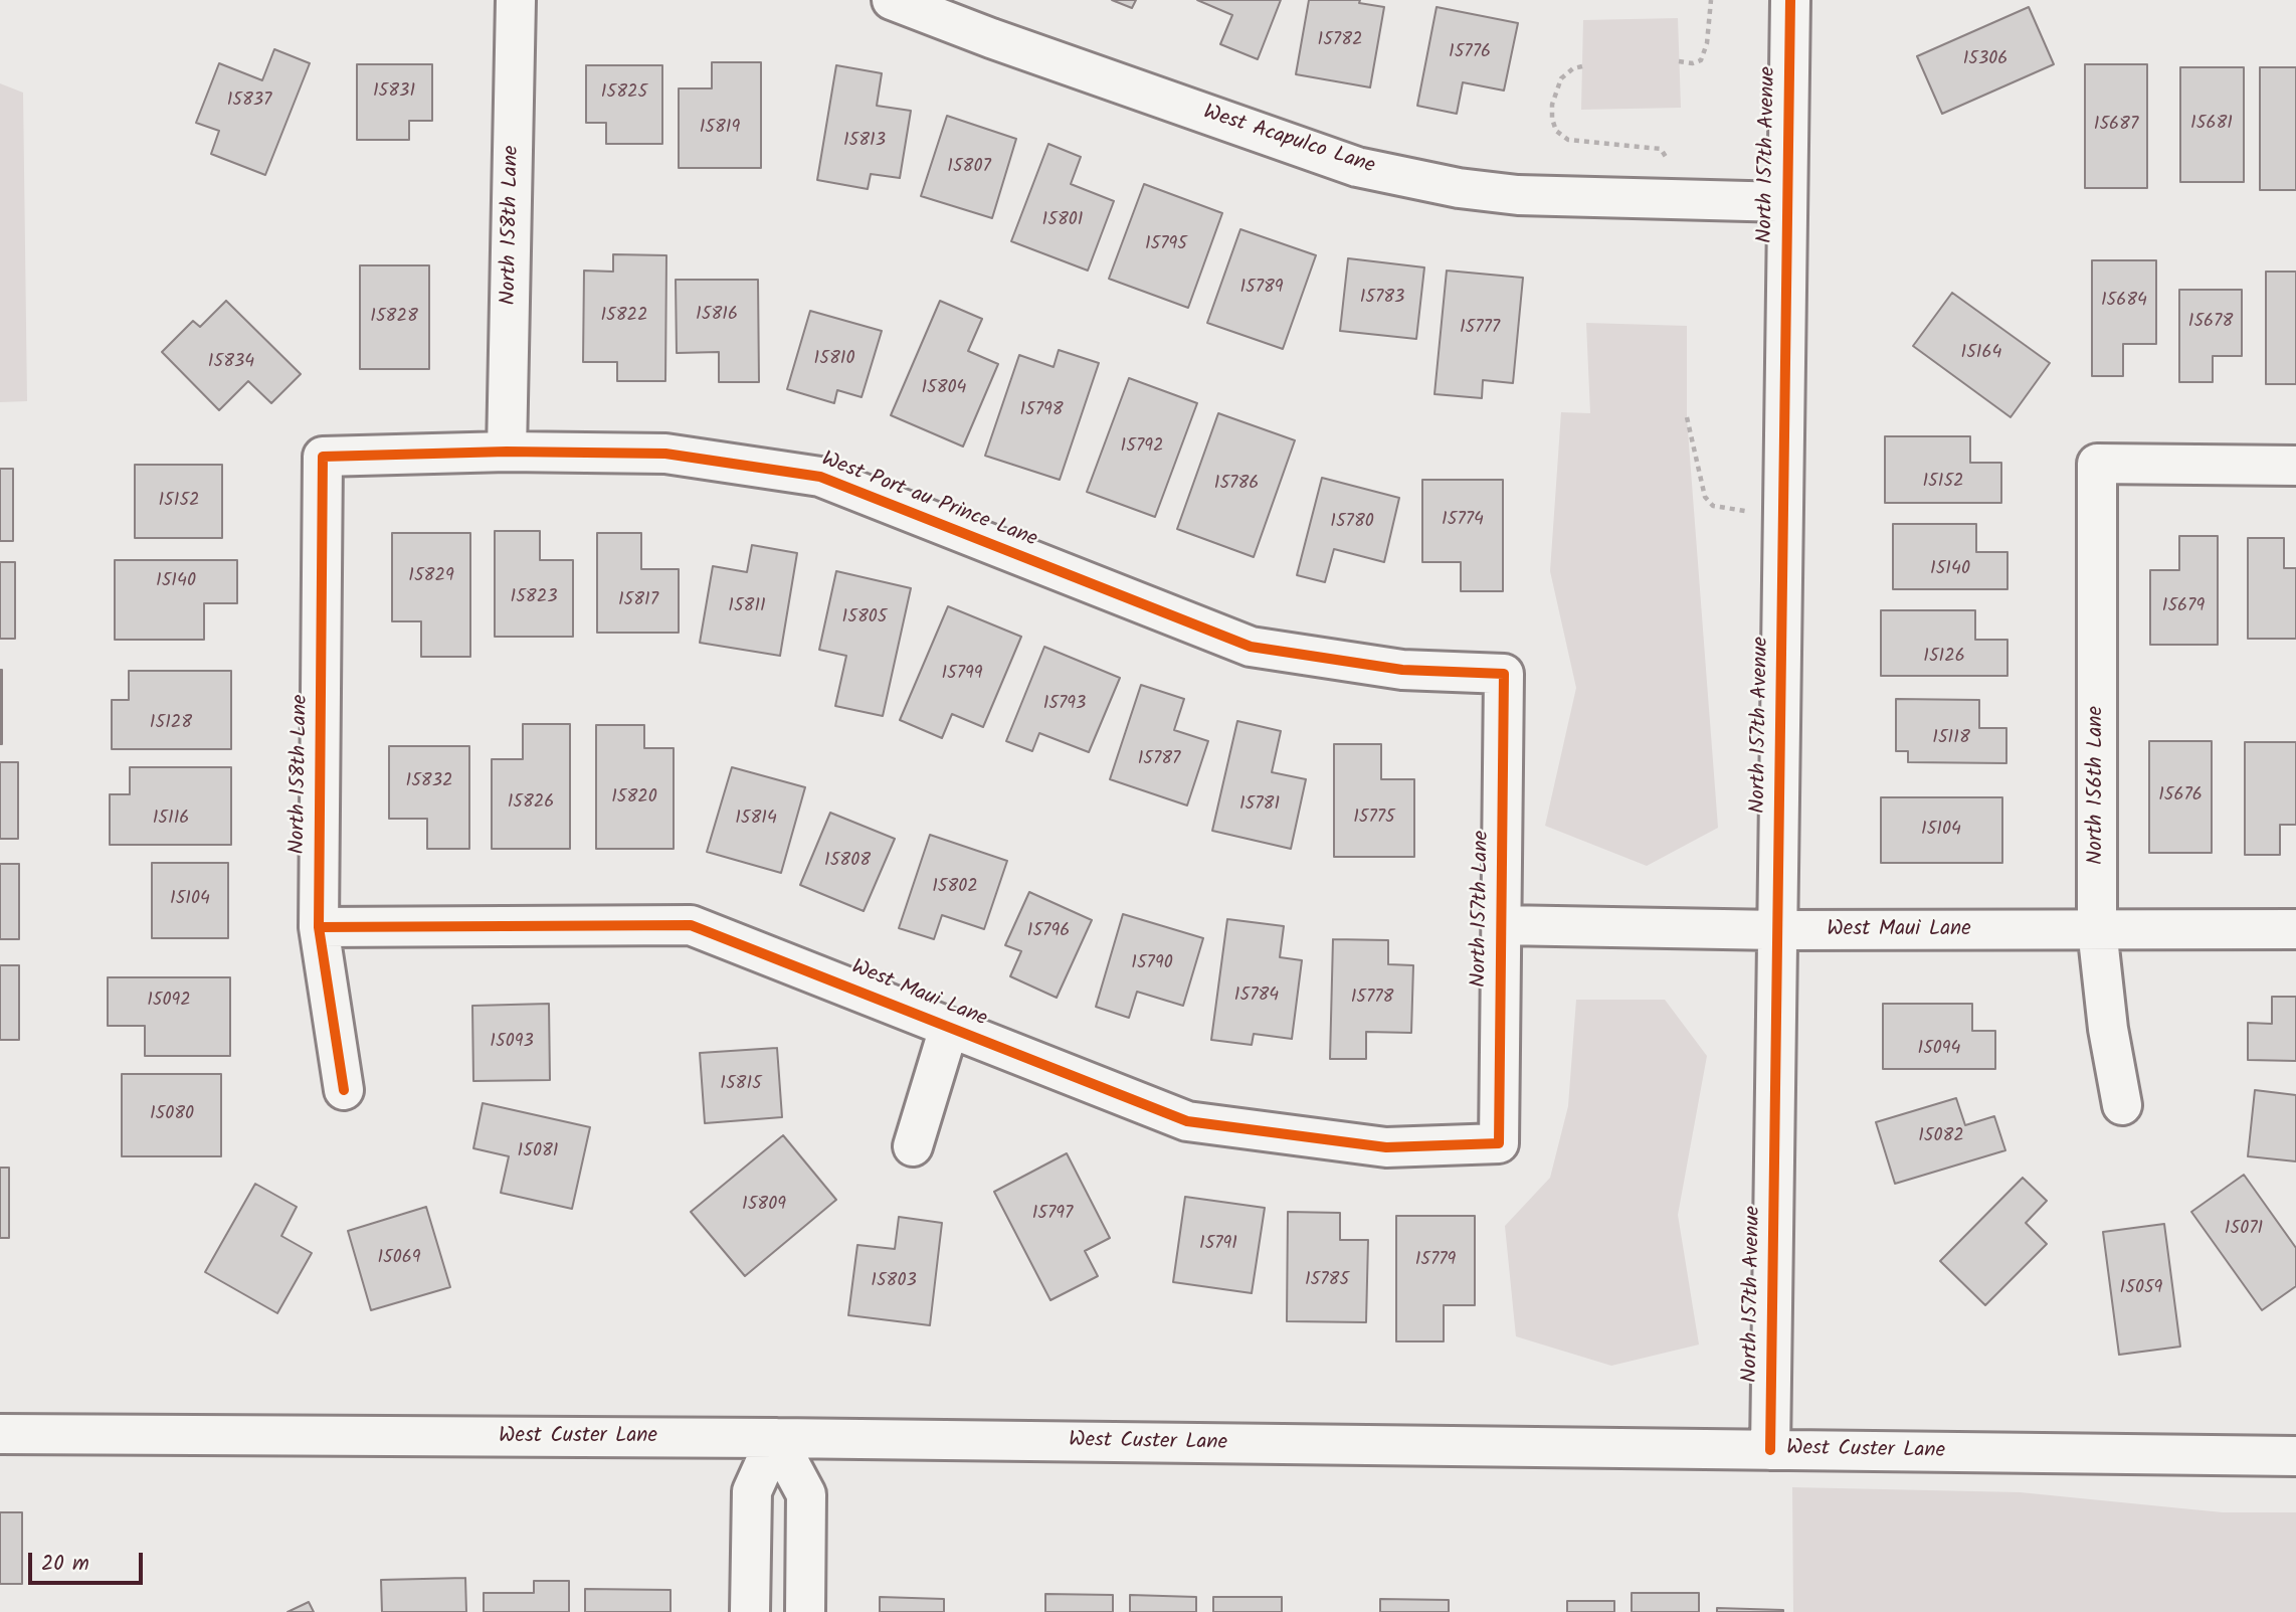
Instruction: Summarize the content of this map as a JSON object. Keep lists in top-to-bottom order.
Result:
{
  "streets": {
    "street": [
      "West Acapulco Lane",
      "North 157th Avenue",
      "North 158th Lane",
      "West Port au Prince Lane",
      "North 156th Lane",
      "North 157th Lane",
      "West Maui Lane",
      "West Custer Lane"
    ]
  },
  "crossings": [
    ["West Acapulco Lane", "North 157th Avenue"],
    ["North 157th Avenue", "West Maui Lane"],
    ["North 157th Avenue", "West Custer Lane"],
    ["North 158th Lane", "West Port au Prince Lane"],
    ["North 158th Lane", "West Maui Lane"],
    ["West Port au Prince Lane", "North 157th Lane"],
    ["North 156th Lane", "West Maui Lane"],
    ["North 157th Lane", "West Maui Lane"]
  ],
  "house_numbers": [
    "15782",
    "15776",
    "15306",
    "15831",
    "15825",
    "15837",
    "15681",
    "15687",
    "15819",
    "15813",
    "15807",
    "15801",
    "15795",
    "15789",
    "15783",
    "15684",
    "15816",
    "15822",
    "15828",
    "15678",
    "15777",
    "15164",
    "15810",
    "15834",
    "15804",
    "15798",
    "15792",
    "15152",
    "15786",
    "15152",
    "15774",
    "15780",
    "15140",
    "15829",
    "15140",
    "15823",
    "15817",
    "15811",
    "15679",
    "15805",
    "15126",
    "15799",
    "15793",
    "15128",
    "15118",
    "15787",
    "15832",
    "15676",
    "15820",
    "15826",
    "15781",
    "15775",
    "15116",
    "15814",
    "15104",
    "15808",
    "15802",
    "15104",
    "15796",
    "15790",
    "15784",
    "15778",
    "15092",
    "15093",
    "15094",
    "15815",
    "15080",
    "15082",
    "15081",
    "15809",
    "15797",
    "15071",
    "15791",
    "15069",
    "15779",
    "15785",
    "15803",
    "15059"
  ],
  "scale_bar": "20 m"
}
